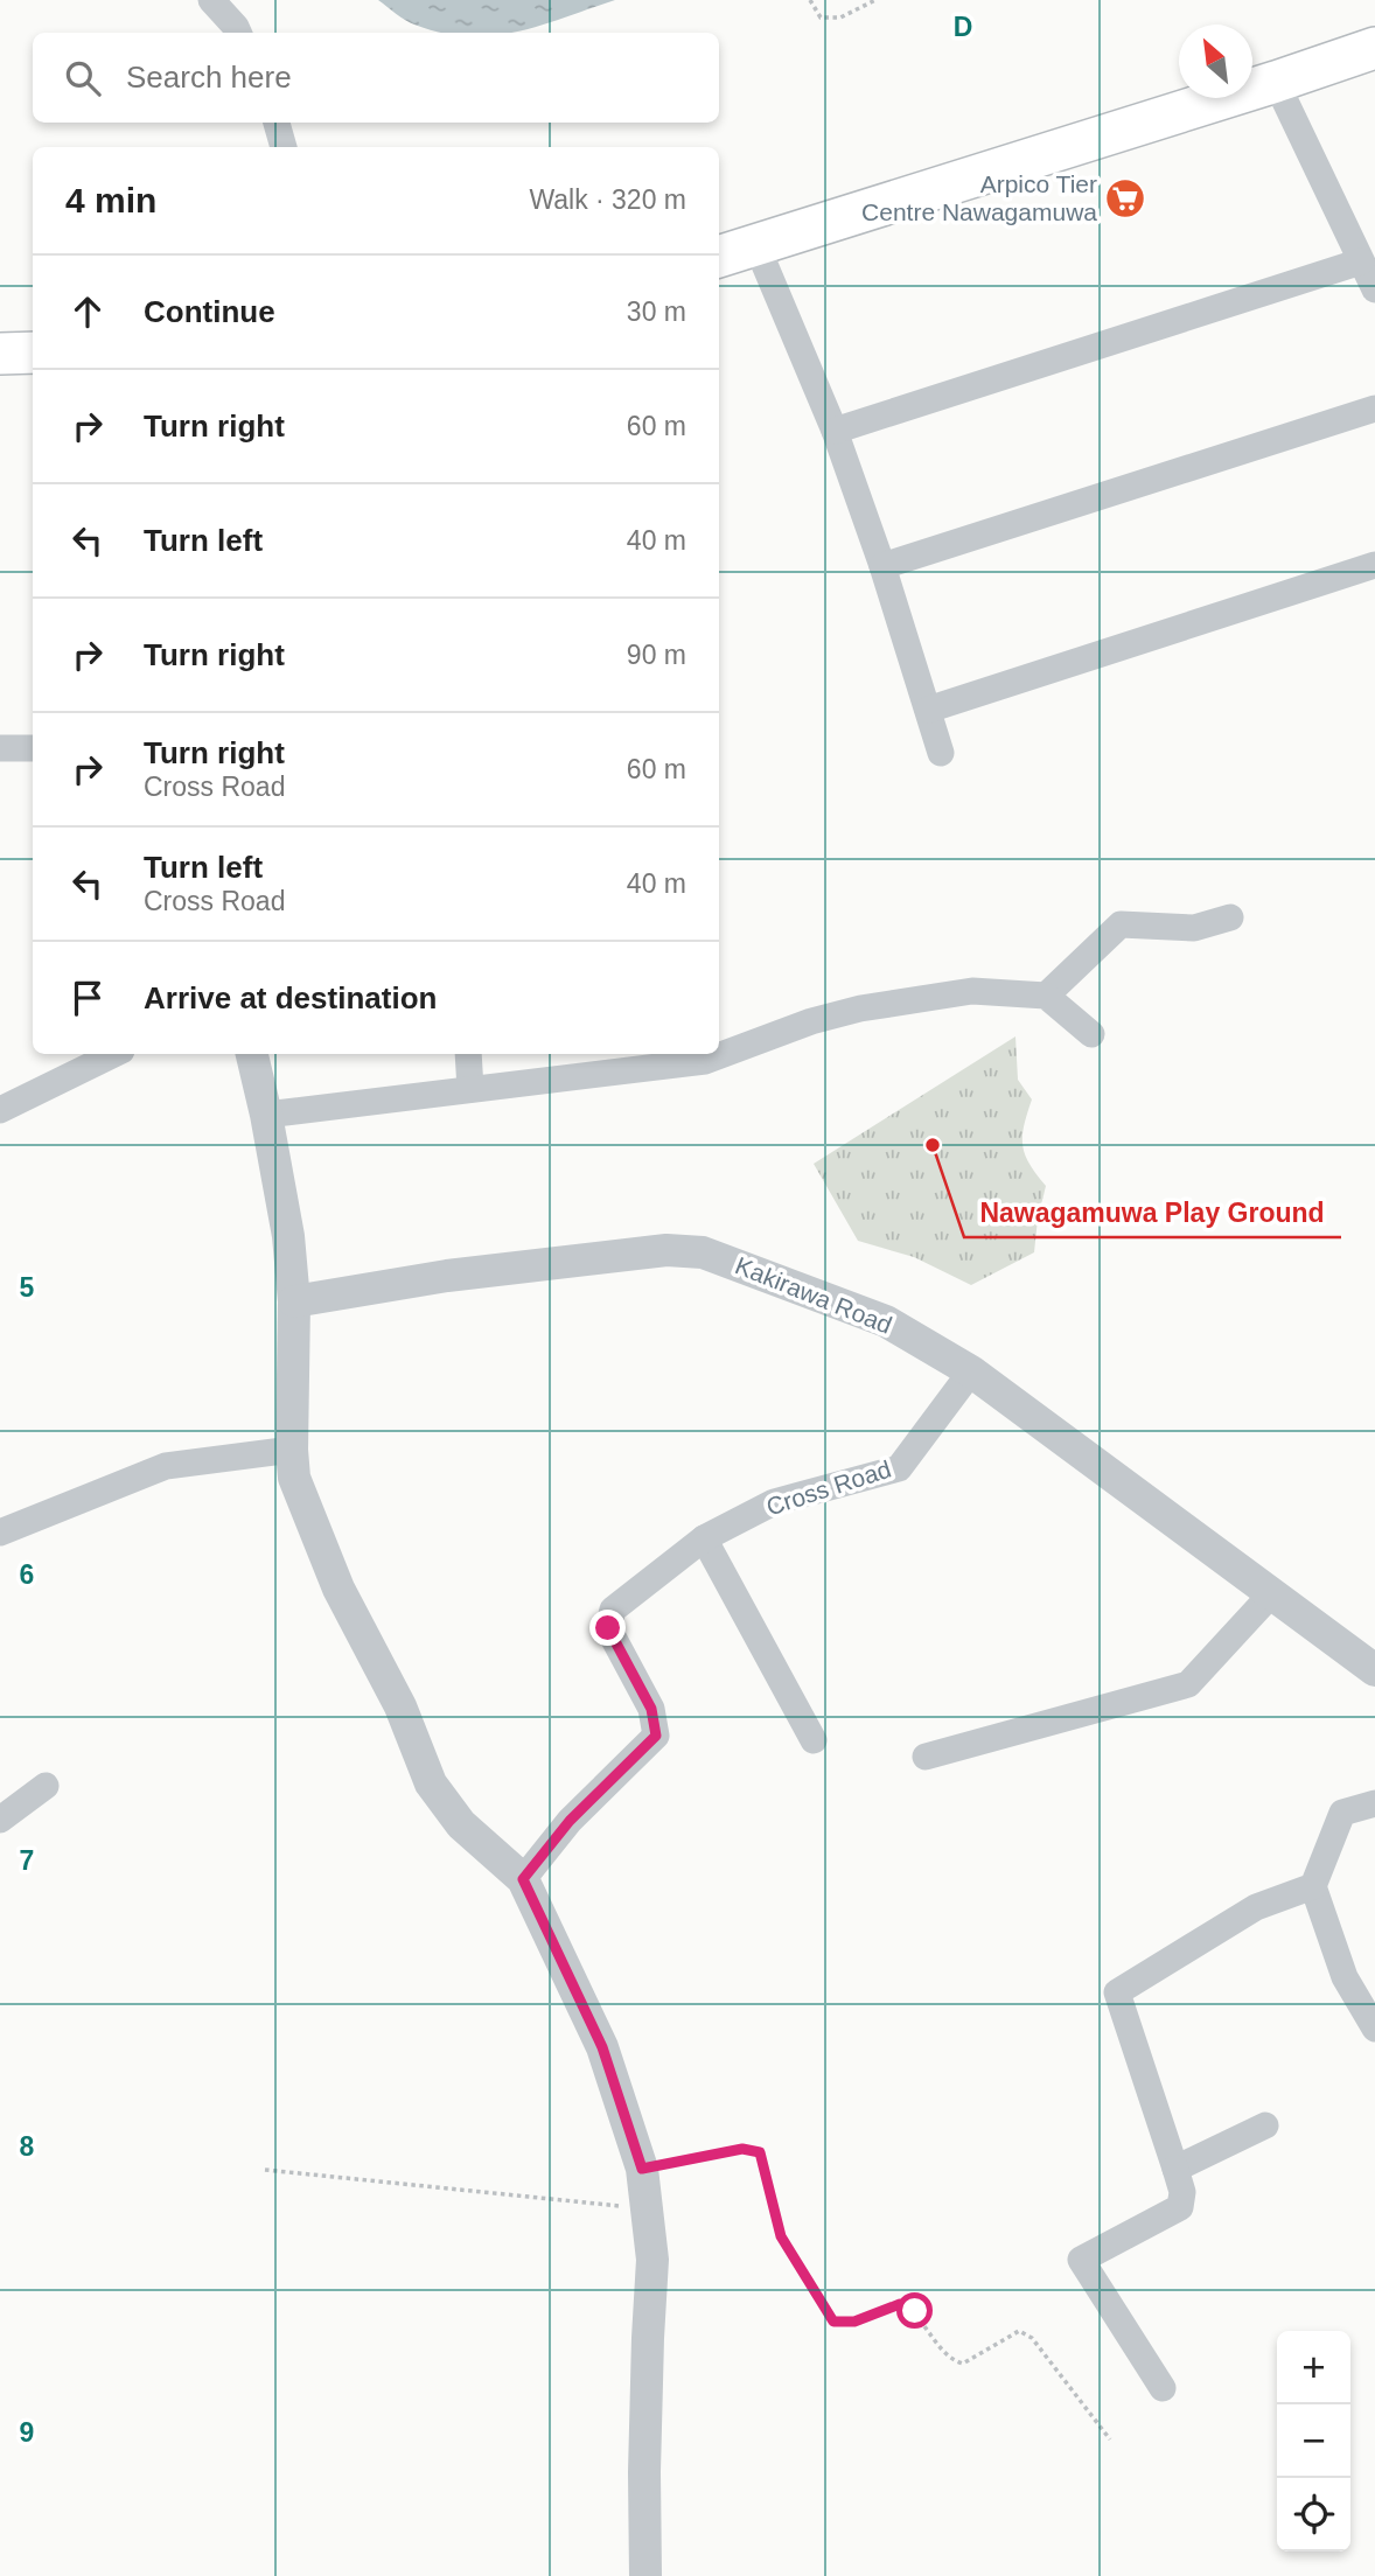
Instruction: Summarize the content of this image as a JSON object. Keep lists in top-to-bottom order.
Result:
{
  "streets": {
    "street": ["Kakirawa Road", "Cross Road"]
  },
  "crossings": [
    ["Kakirawa Road", "Cross Road"]
  ],
  "places": {
    "supermarket": ["Arpico Tier Centre Nawagamuwa"],
    "other": ["Nawagamuwa Play Ground"]
  },
  "north": "top left",
  "page": {
    "search": "Search here",
    "heading": ["4 min", "Walk · 320 m"],
    "list": [
      ["Continue", "30 m"],
      ["Turn right", "60 m"],
      ["Turn left", "40 m"],
      ["Turn right", "90 m"],
      ["Turn right", "Cross Road", "60 m"],
      ["Turn left", "Cross Road", "40 m"],
      "Arrive at destination"
    ],
    "map_buttons": ["+", "−"]
  },
  "grid": {
    "columns": ["D"],
    "rows": [
      "5",
      "6",
      "7",
      "8",
      "9"
    ]
  }
}
